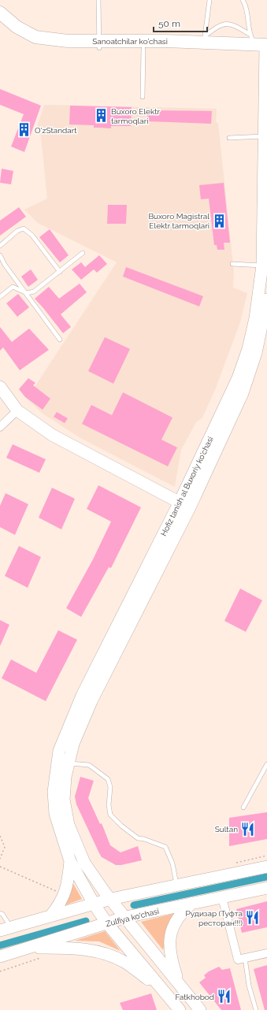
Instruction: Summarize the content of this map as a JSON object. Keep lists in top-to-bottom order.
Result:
{
  "streets": {
    "main road": ["Sanoatchilar ko'chasi", "Hofiz tanish al Buxoriy ko'chasi", "Zulfiya ko'chasi"]
  },
  "crossings": [
    ["Sanoatchilar ko'chasi", "Hofiz tanish al Buxoriy ko'chasi"],
    ["Hofiz tanish al Buxoriy ko'chasi", "Zulfiya ko'chasi"]
  ],
  "places": {
    "building": ["Buxoro Elektr tarmoqlari", "O'zStandart", "Buxoro Magistral Elektr tarmoqlari"],
    "restaurant": ["Sultan", "Рудизар (Туфта ресторан!!!)", "Fatkhobod"]
  },
  "scale_bar": "50 m"
}
